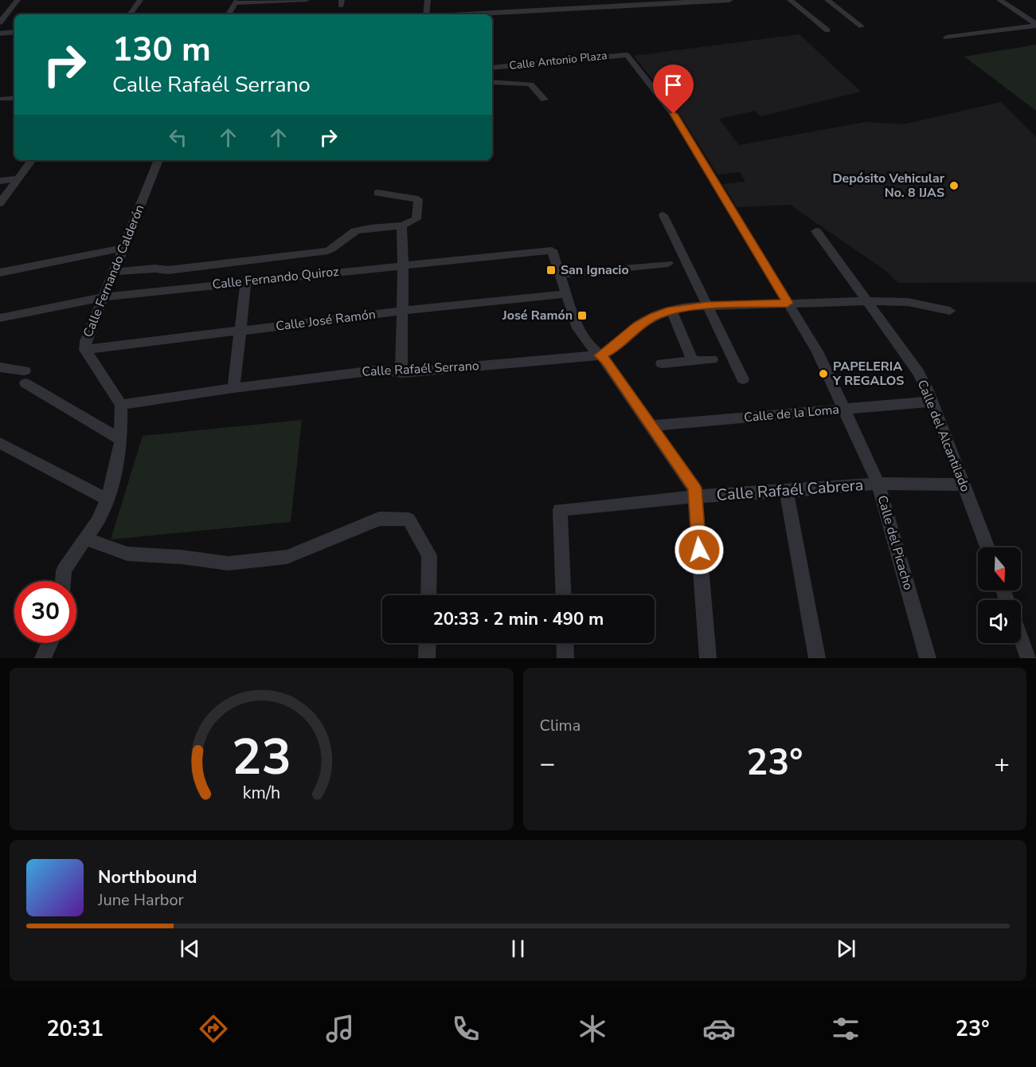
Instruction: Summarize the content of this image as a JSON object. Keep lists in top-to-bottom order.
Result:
{
  "streets": {
    "street": [
      "Calle Antonio Plaza",
      "Calle Fernando Calderón",
      "Calle Fernando Quiroz",
      "Calle José Ramón",
      "Calle Rafaél Serrano",
      "Calle de la Loma",
      "Calle del Alcantilado",
      "Calle Rafaél Cabrera",
      "Calle del Picacho"
    ]
  },
  "crossings": [
    ["Calle Antonio Plaza", "Calle del Picacho"],
    ["Calle Fernando Calderón", "Calle Fernando Quiroz"],
    ["Calle Fernando Calderón", "Calle José Ramón"],
    ["Calle Fernando Calderón", "Calle Rafaél Serrano"],
    ["Calle Rafaél Serrano", "Calle del Alcantilado"],
    ["Calle Rafaél Serrano", "Calle del Picacho"],
    ["Calle de la Loma", "Calle del Alcantilado"],
    ["Calle de la Loma", "Calle del Picacho"],
    ["Calle del Alcantilado", "Calle Rafaél Cabrera"],
    ["Calle Rafaél Cabrera", "Calle del Picacho"]
  ],
  "places": {
    "other": ["Depósito Vehicular No. 8 IJAS", "PAPELERIA Y REGALOS"],
    "transit": ["San Ignacio", "José Ramón"]
  },
  "north": "bottom",
  "page": {
    "turn": ["130 m", "Calle Rafaél Serrano"],
    "limit": "30",
    "trip": "20:33 · 2 min · 490 m",
    "tile": "Clima",
    "heat": ["−", "23°", "+"],
    "song": ["Northbound", "June Harbor"],
    "tabs": ["20:31", "23°"],
    "gauge": ["23", "km/h"]
  }
}
